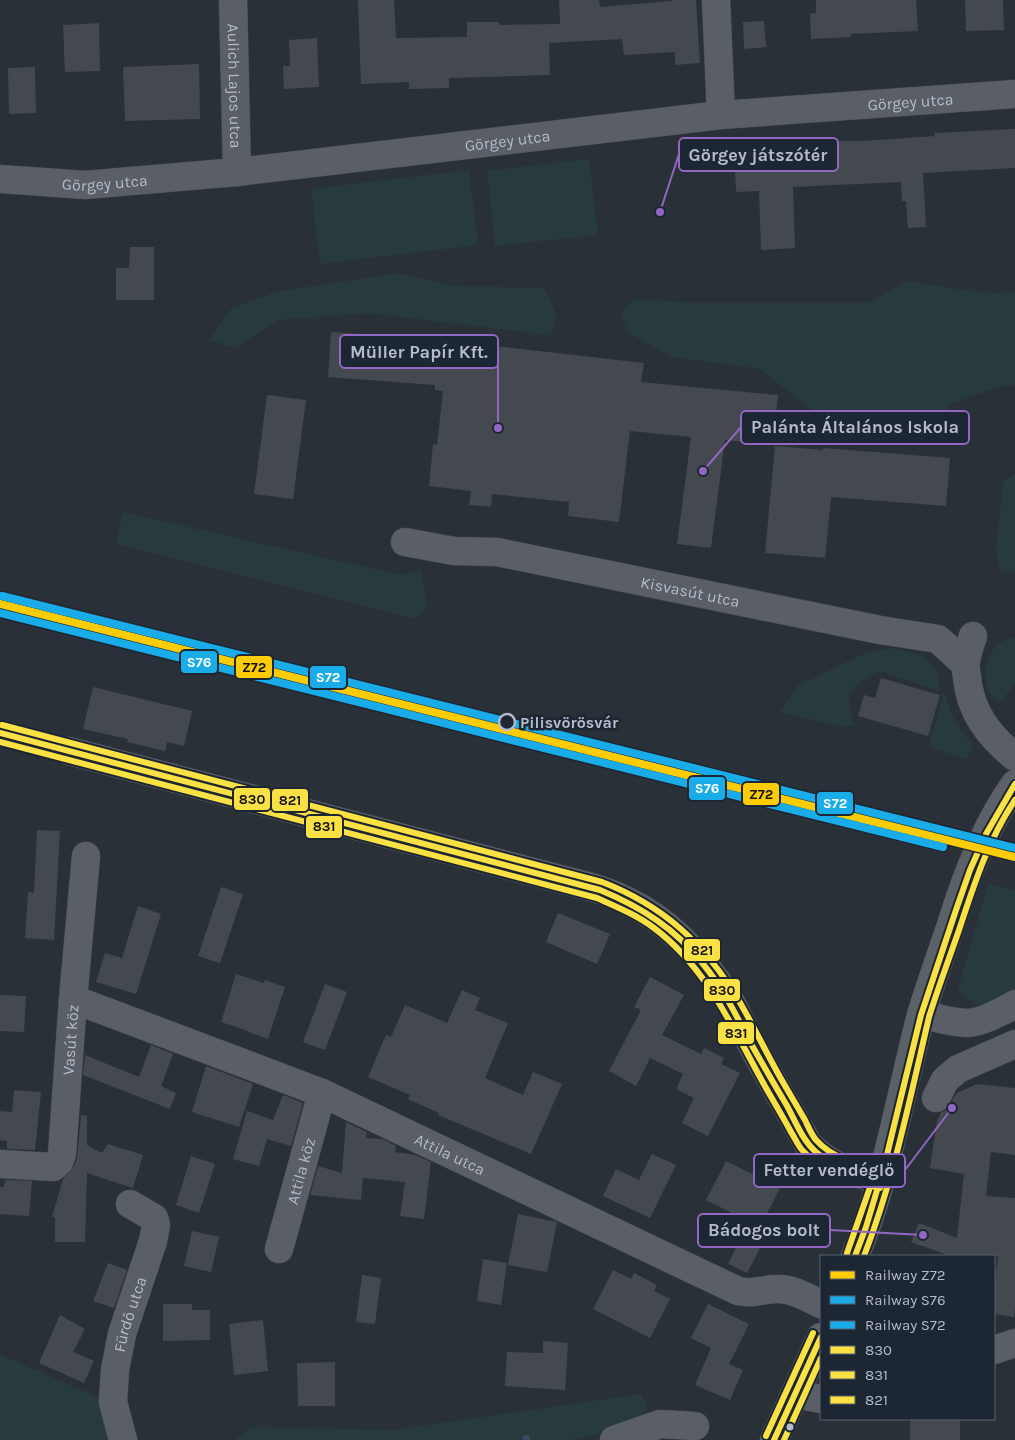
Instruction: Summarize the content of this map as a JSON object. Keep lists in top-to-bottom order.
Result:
{
  "streets": {
    "street": [
      "Aulich Lajos utca",
      "Görgey utca",
      "Kisvasút utca",
      "Vasút köz",
      "Attila utca",
      "Attila köz",
      "Fürdő utca"
    ]
  },
  "crossings": [
    ["Aulich Lajos utca", "Görgey utca"],
    ["Vasút köz", "Attila utca"],
    ["Attila utca", "Attila köz"]
  ],
  "places": [
    "Görgey játszótér",
    "Müller Papír Kft.",
    "Palánta Általános Iskola",
    "Pilisvörösvár",
    "Fetter vendéglő",
    "Bádogos bolt"
  ],
  "lines": [
    "rail line S72",
    "rail line Z72",
    "rail line S76",
    "transit line 821",
    "transit line 830",
    "transit line 831"
  ],
  "legend": [
    "Railway Z72",
    "Railway S76",
    "Railway S72",
    "830",
    "831",
    "821"
  ]
}
